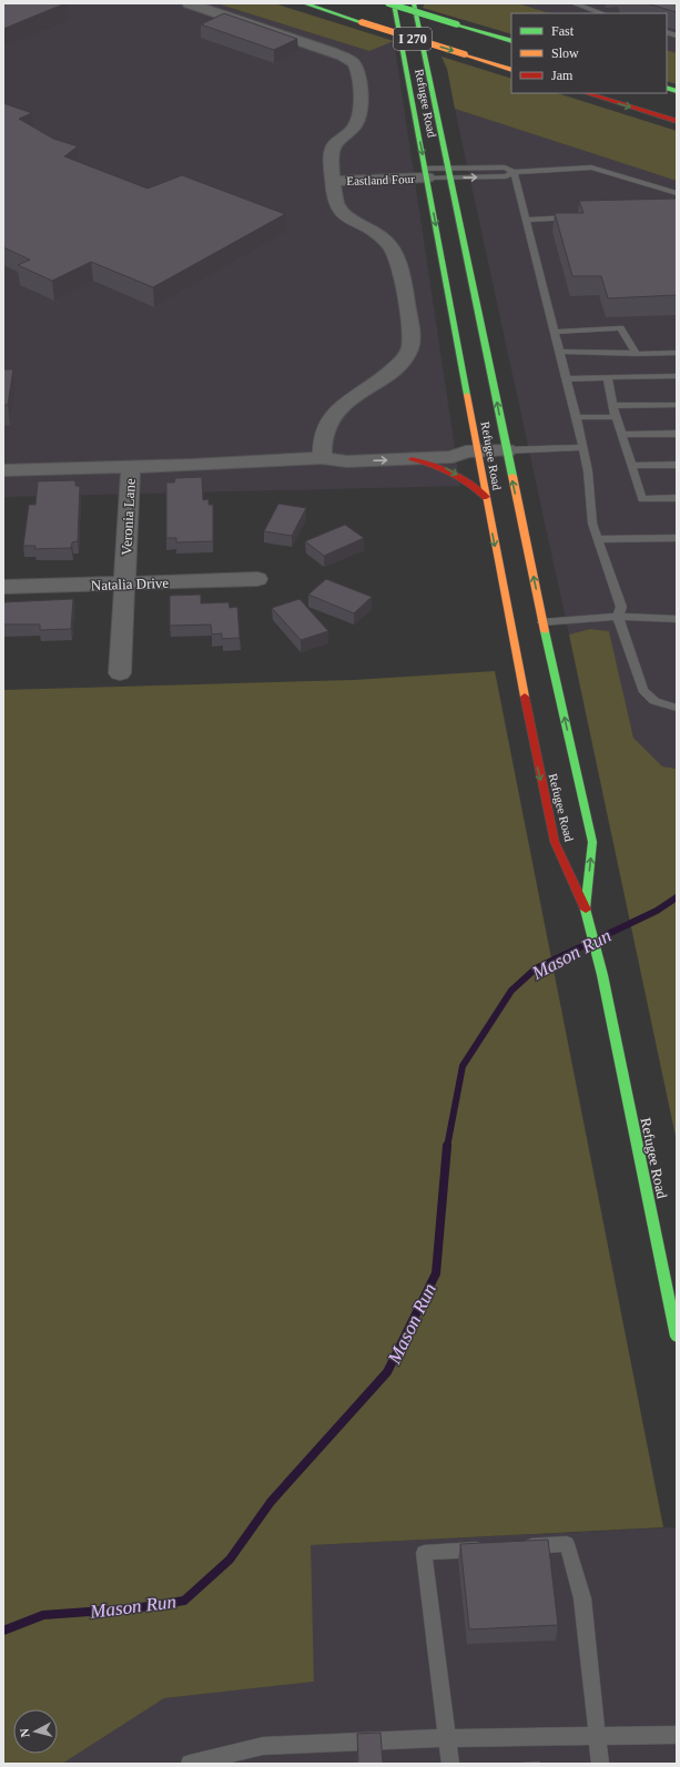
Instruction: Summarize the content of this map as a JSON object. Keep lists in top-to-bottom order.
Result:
{
  "streets": {
    "main road": ["I 270", "Refugee Road"],
    "street": ["Eastland Four", "Veronia Lane", "Natalia Drive"]
  },
  "crossings": [
    ["Refugee Road", "Eastland Four"],
    ["Veronia Lane", "Natalia Drive"]
  ],
  "water": ["Mason Run"],
  "legend": ["Fast", "Slow", "Jam"],
  "north": "left"
}
